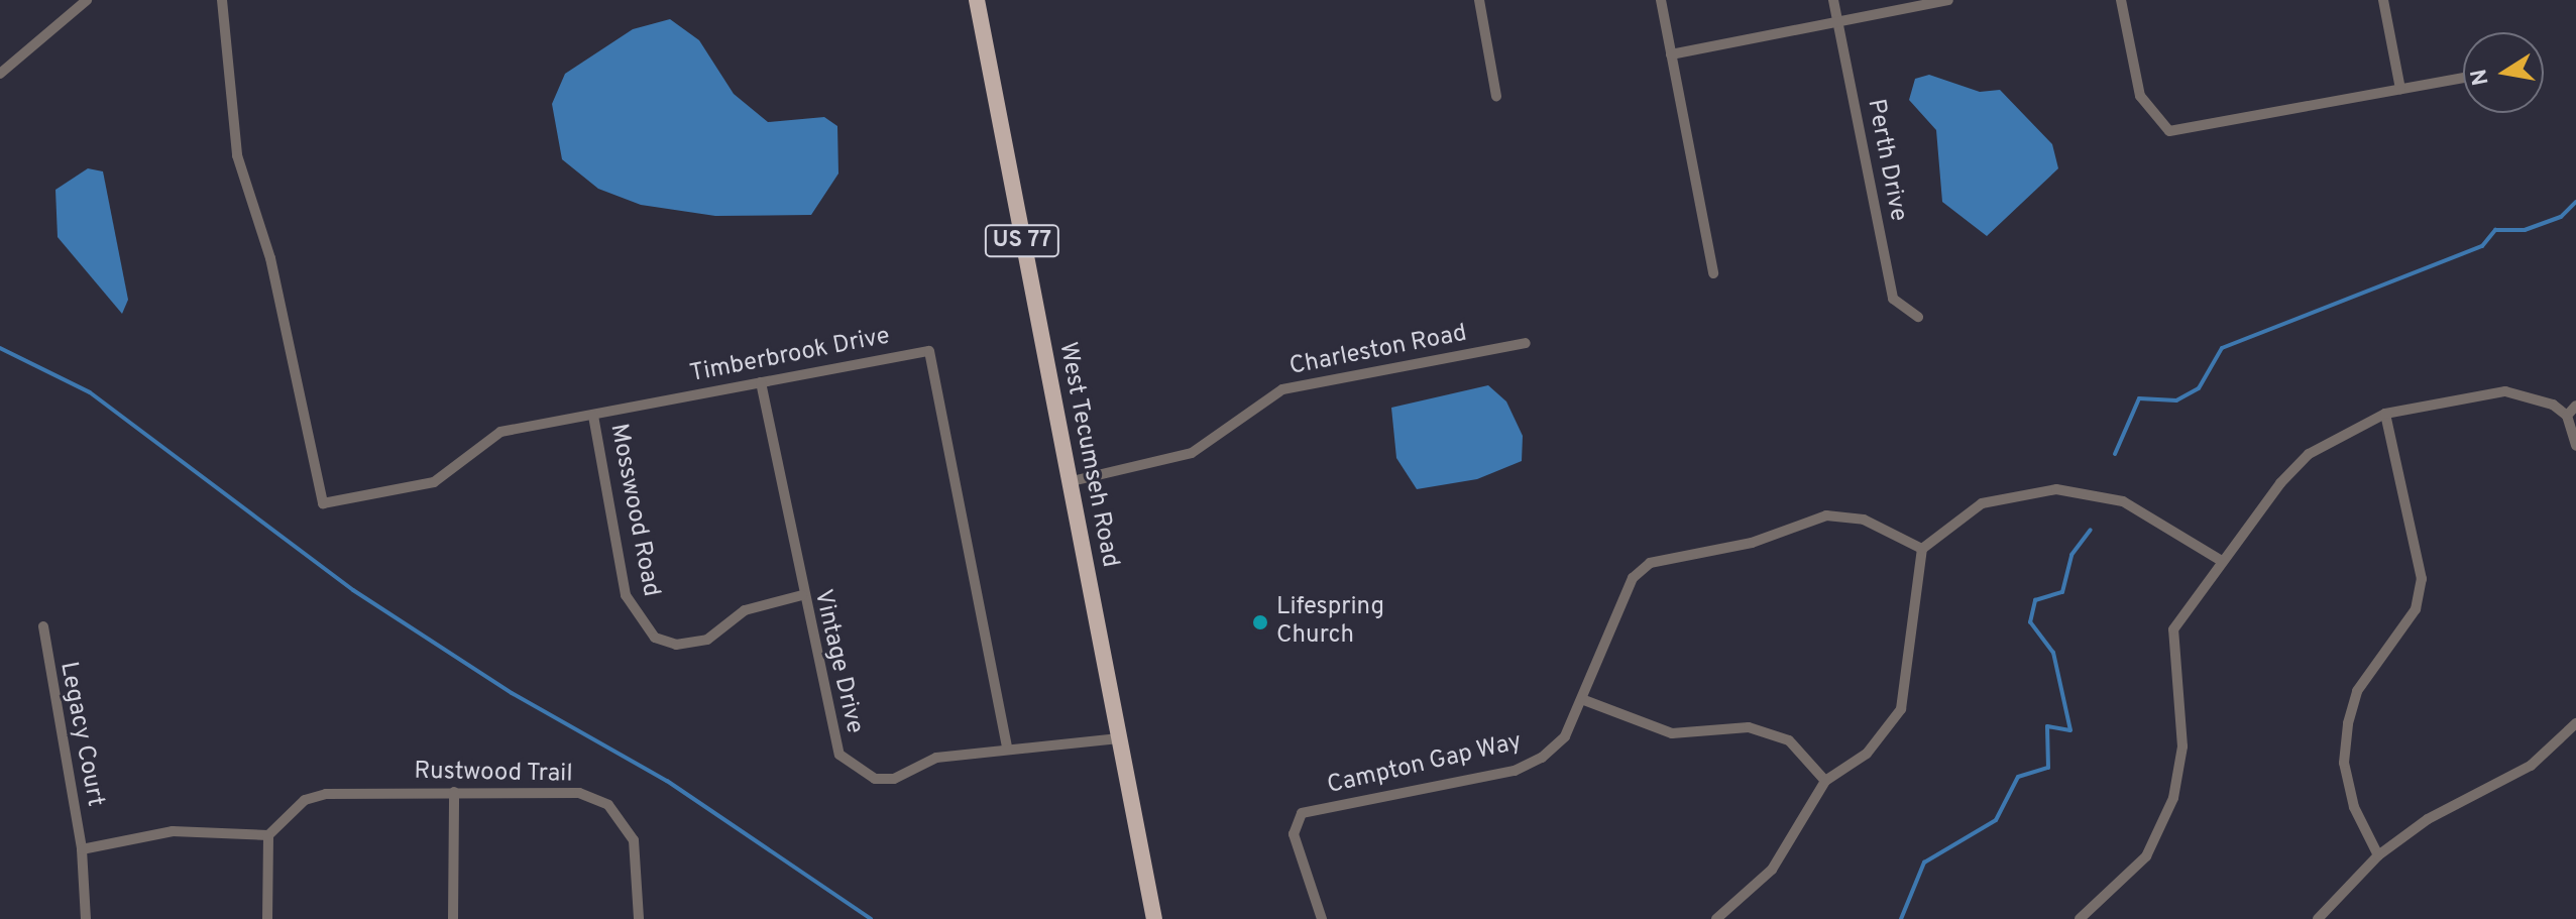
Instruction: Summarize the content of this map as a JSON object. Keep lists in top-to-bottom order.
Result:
{
  "streets": {
    "main road": ["US 77", "West Tecumseh Road"],
    "street": [
      "Perth Drive",
      "Charleston Road",
      "Timberbrook Drive",
      "Mosswood Road",
      "Vintage Drive",
      "Legacy Court",
      "Campton Gap Way",
      "Rustwood Trail"
    ]
  },
  "crossings": [
    ["Charleston Road", "West Tecumseh Road"],
    ["Timberbrook Drive", "Mosswood Road"],
    ["Timberbrook Drive", "Vintage Drive"],
    ["West Tecumseh Road", "Vintage Drive"],
    ["Mosswood Road", "Vintage Drive"]
  ],
  "places": ["Lifespring Church"],
  "north": "left"
}
